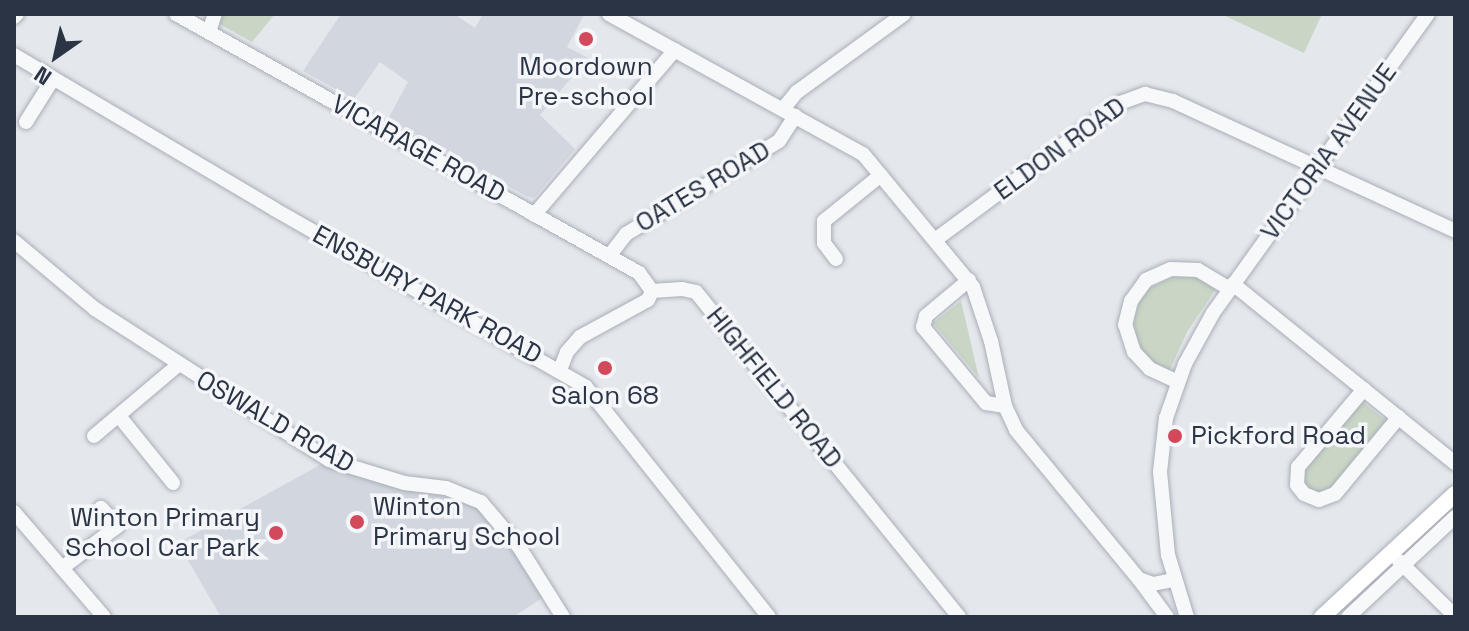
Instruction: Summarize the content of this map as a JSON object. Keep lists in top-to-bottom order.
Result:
{
  "streets": {
    "street": [
      "VICARAGE ROAD",
      "ELDON ROAD",
      "VICTORIA AVENUE",
      "OATES ROAD",
      "ENSBURY PARK ROAD",
      "HIGHFIELD ROAD",
      "OSWALD ROAD"
    ]
  },
  "crossings": [
    ["VICARAGE ROAD", "OATES ROAD"],
    ["VICARAGE ROAD", "HIGHFIELD ROAD"],
    ["ELDON ROAD", "VICTORIA AVENUE"]
  ],
  "places": [
    "Moordown Pre-school",
    "Salon 68",
    "Pickford Road",
    "Winton Primary School",
    "Winton Primary School Car Park"
  ],
  "north": "bottom left"
}
